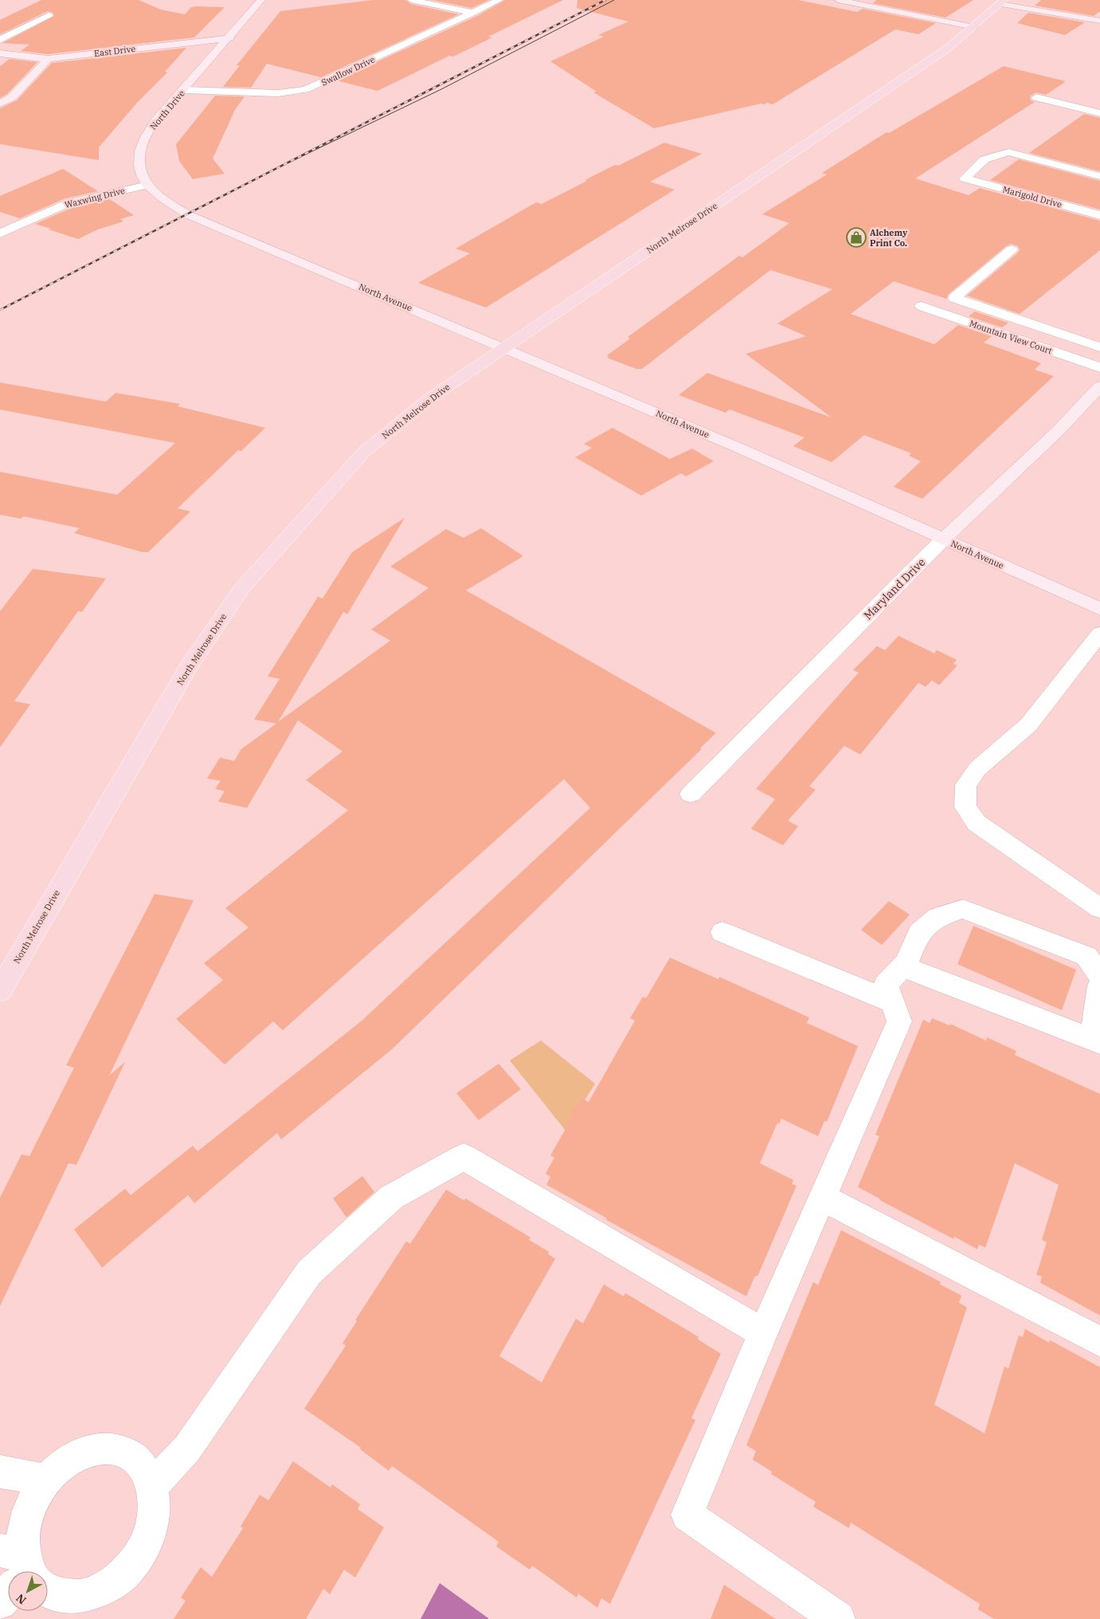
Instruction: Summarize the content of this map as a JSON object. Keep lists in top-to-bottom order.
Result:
{
  "streets": {
    "main road": [
      "East Drive",
      "North Drive",
      "North Melrose Drive",
      "North Avenue",
      "Maryland Drive"
    ],
    "street": [
      "Swallow Drive",
      "Marigold Drive",
      "Waxwing Drive",
      "Mountain View Court"
    ]
  },
  "crossings": [
    ["East Drive", "North Drive"],
    ["Swallow Drive", "North Drive"],
    ["North Drive", "Waxwing Drive"],
    ["North Drive", "North Avenue"],
    ["North Melrose Drive", "North Avenue"],
    ["North Avenue", "Maryland Drive"]
  ],
  "places": {
    "shop": ["Alchemy Print Co."]
  },
  "north": "bottom left"
}
